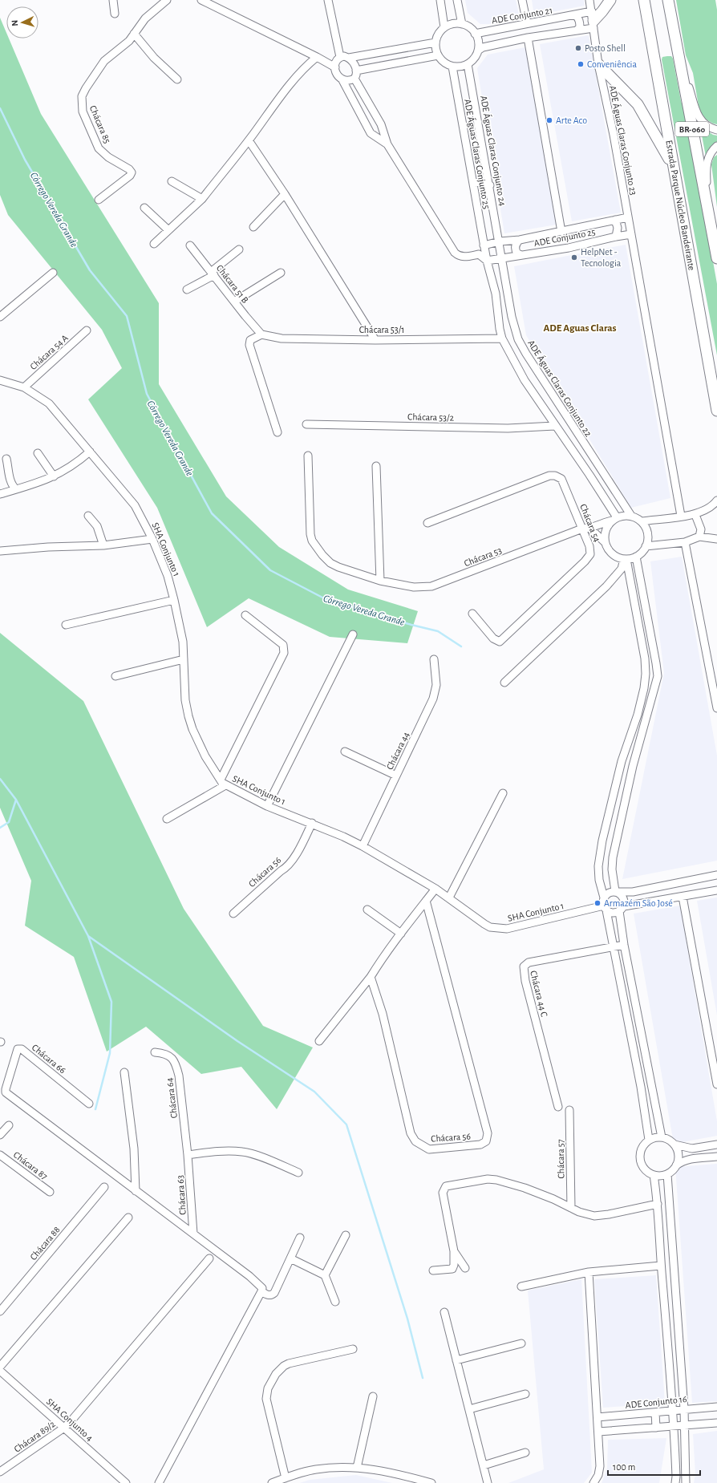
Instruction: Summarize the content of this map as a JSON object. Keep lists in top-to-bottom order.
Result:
{
  "streets": {
    "highway": ["BR-060", "Estrada Parque Núcleo Bandeirante"],
    "street": [
      "ADE Conjunto 21",
      "Chácara 85",
      "ADE Águas Claras Conjunto 23",
      "ADE Águas Claras Conjunto 24",
      "ADE Águas Claras Conjunto 25",
      "ADE Conjunto 25",
      "Chácara 51 B",
      "Chácara 53/1",
      "Chácara 54 A",
      "ADE Águas Claras Conjunto 22",
      "Chácara 53/2",
      "Chácara 54",
      "SHA Conjunto 1",
      "Chácara 53",
      "Chácara 44",
      "Chácara 56",
      "Chácara 44 C",
      "Chácara 66",
      "Chácara 64",
      "Chácara 57",
      "Chácara 87",
      "Chácara 63",
      "Chácara 88",
      "ADE Conjunto 16",
      "SHA Conjunto 4",
      "Chácara 89/2"
    ]
  },
  "crossings": [
    ["ADE Conjunto 21", "ADE Águas Claras Conjunto 23"],
    ["ADE Conjunto 21", "ADE Águas Claras Conjunto 24"],
    ["ADE Conjunto 21", "ADE Águas Claras Conjunto 25"],
    ["ADE Águas Claras Conjunto 23", "ADE Conjunto 25"],
    ["ADE Águas Claras Conjunto 24", "ADE Águas Claras Conjunto 25"],
    ["ADE Águas Claras Conjunto 24", "ADE Conjunto 25"],
    ["ADE Águas Claras Conjunto 24", "ADE Águas Claras Conjunto 22"],
    ["ADE Águas Claras Conjunto 25", "ADE Conjunto 25"],
    ["ADE Águas Claras Conjunto 25", "Chácara 53/1"],
    ["ADE Águas Claras Conjunto 25", "ADE Águas Claras Conjunto 22"],
    ["ADE Águas Claras Conjunto 25", "Chácara 53/2"],
    ["ADE Águas Claras Conjunto 25", "Chácara 53"],
    ["ADE Conjunto 25", "ADE Águas Claras Conjunto 22"],
    ["Chácara 51 B", "Chácara 53/1"],
    ["Chácara 54 A", "SHA Conjunto 1"],
    ["ADE Águas Claras Conjunto 22", "Chácara 53"],
    ["Chácara 54", "Chácara 53"],
    ["SHA Conjunto 1", "Chácara 44"],
    ["SHA Conjunto 1", "Chácara 56"],
    ["Chácara 64", "Chácara 63"],
    ["SHA Conjunto 4", "Chácara 89/2"]
  ],
  "districts": ["ADE Aguas Claras"],
  "water": ["Córrego Vereda Grande"],
  "places": [
    "Posto Shell",
    "Conveniência",
    "Arte Aco",
    "HelpNet - Tecnologia",
    "Armazém São José"
  ],
  "scale_bar": "100 m",
  "north": "left"
}
